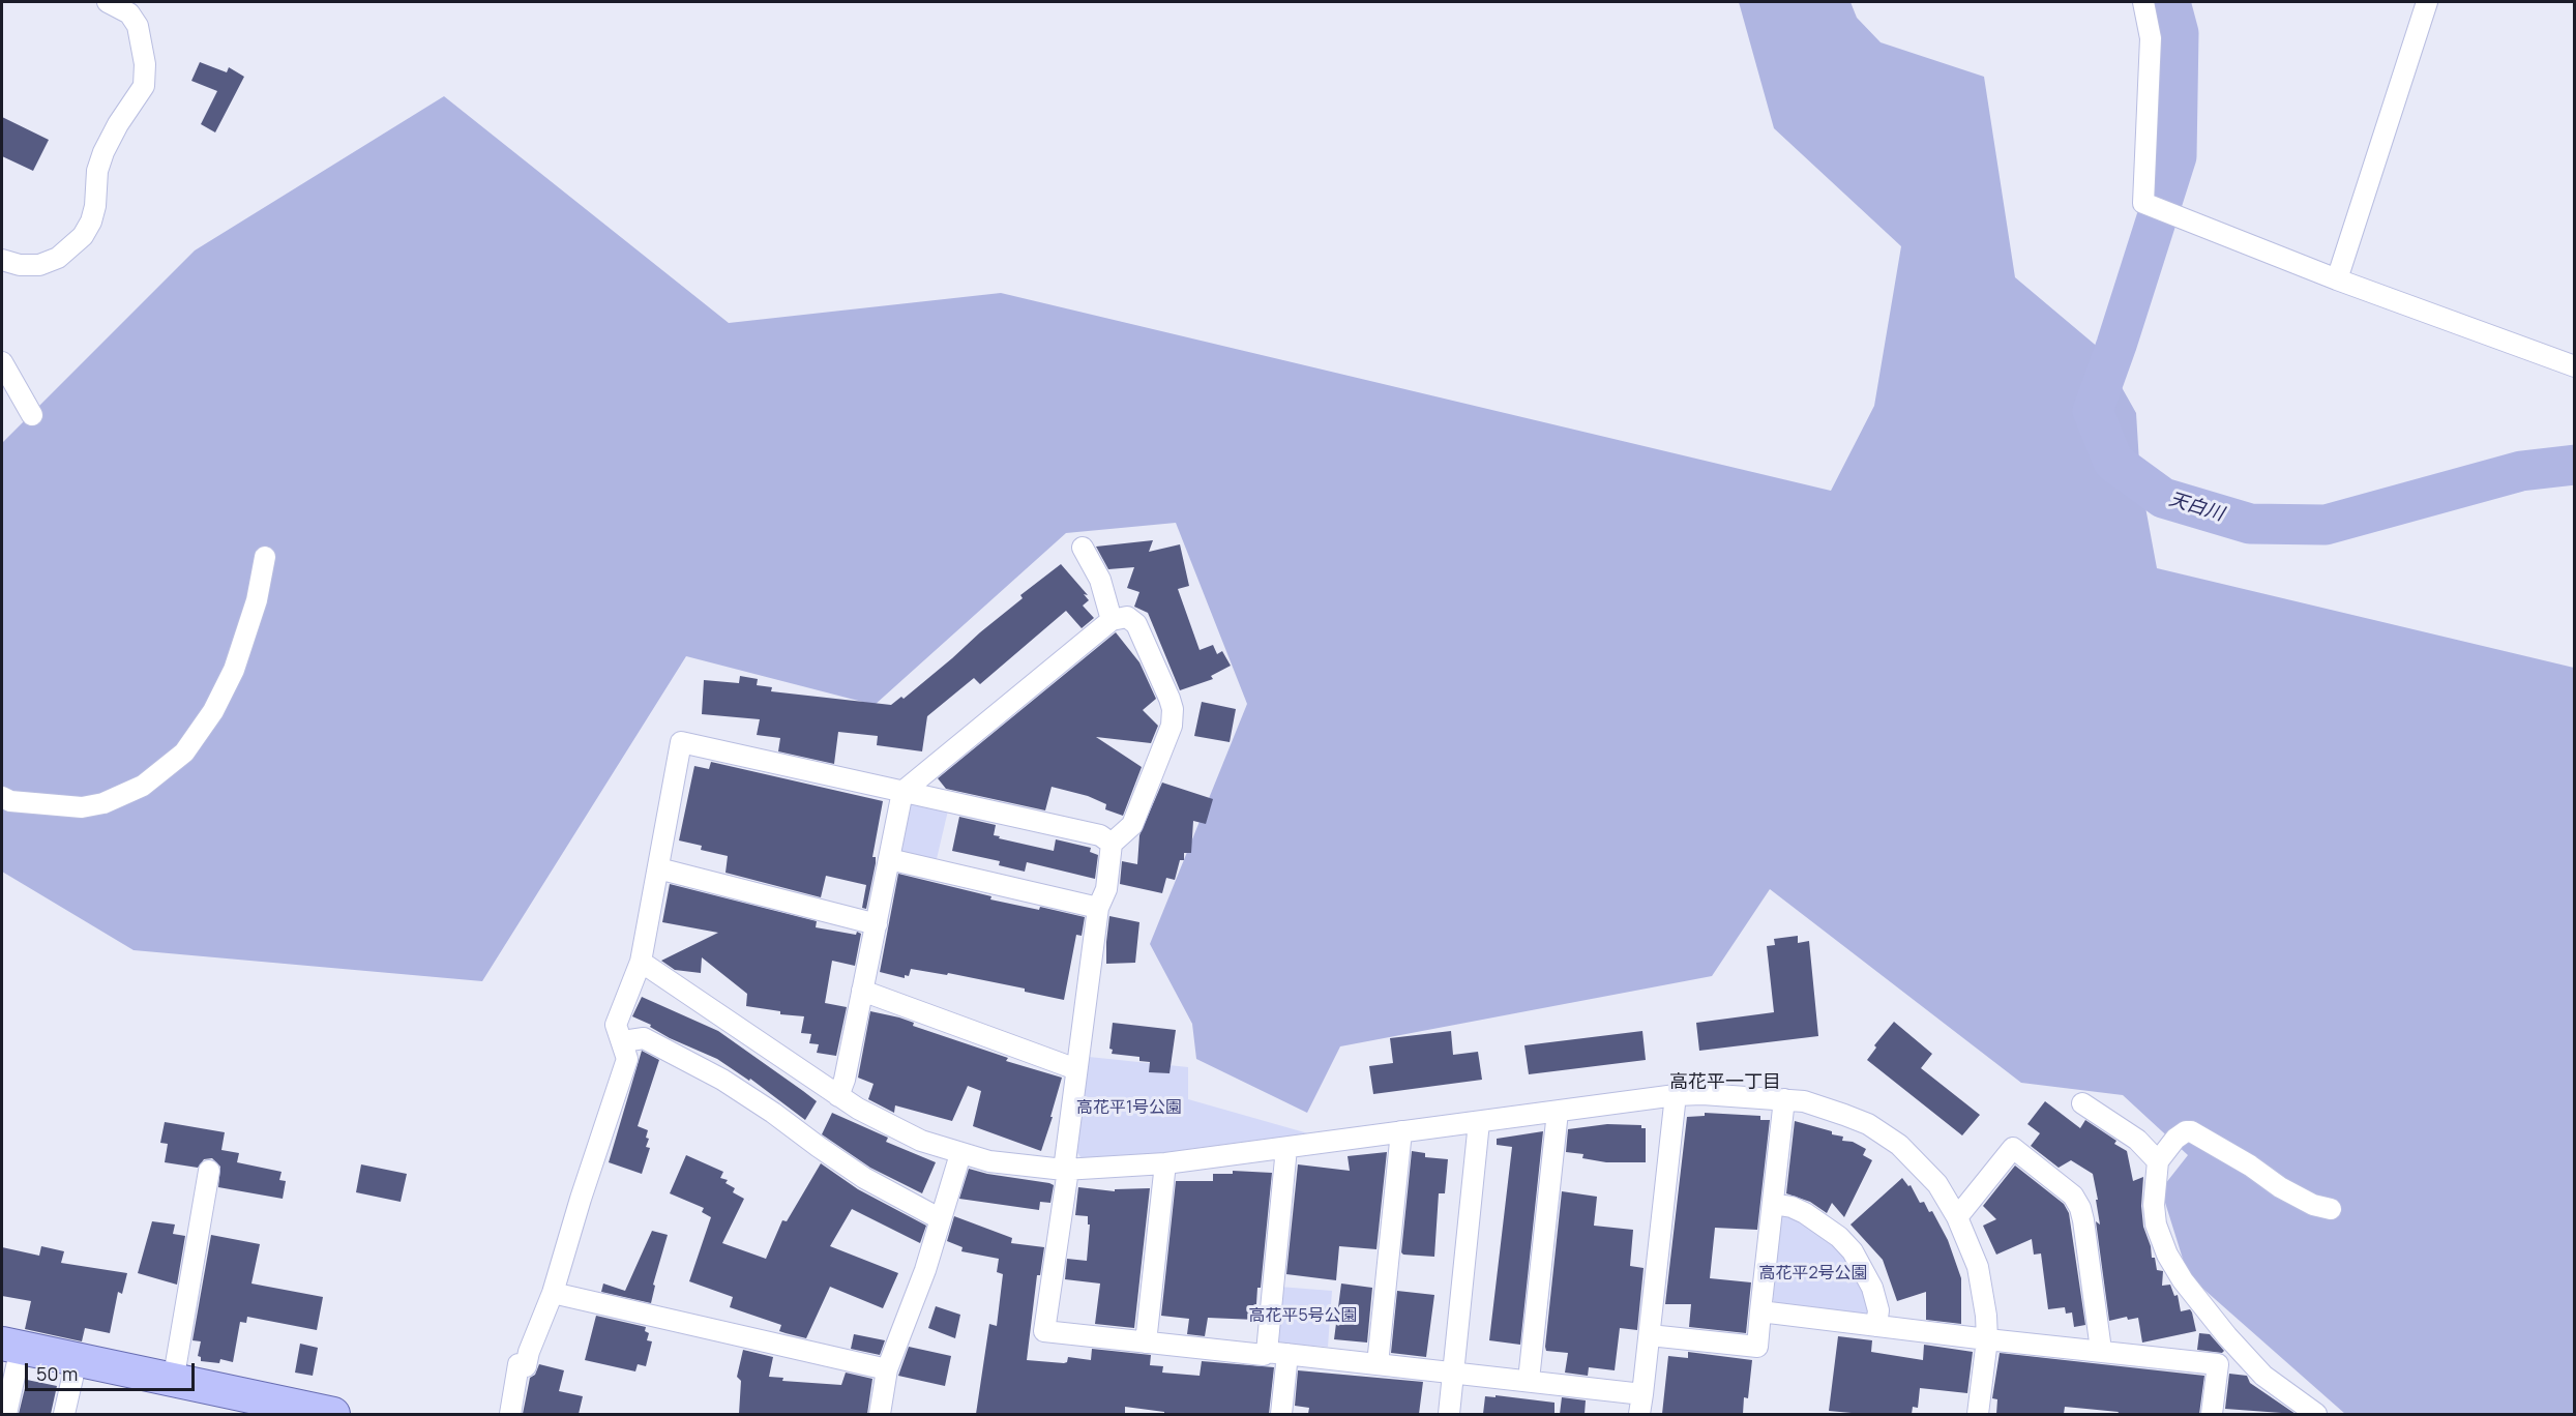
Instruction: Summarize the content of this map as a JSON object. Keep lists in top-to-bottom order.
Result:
{
  "districts": ["高花平一丁目"],
  "water": ["天白川"],
  "parks": ["高花平1号公園", "高花平2号公園", "高花平5号公園"],
  "scale_bar": "50 m"
}
